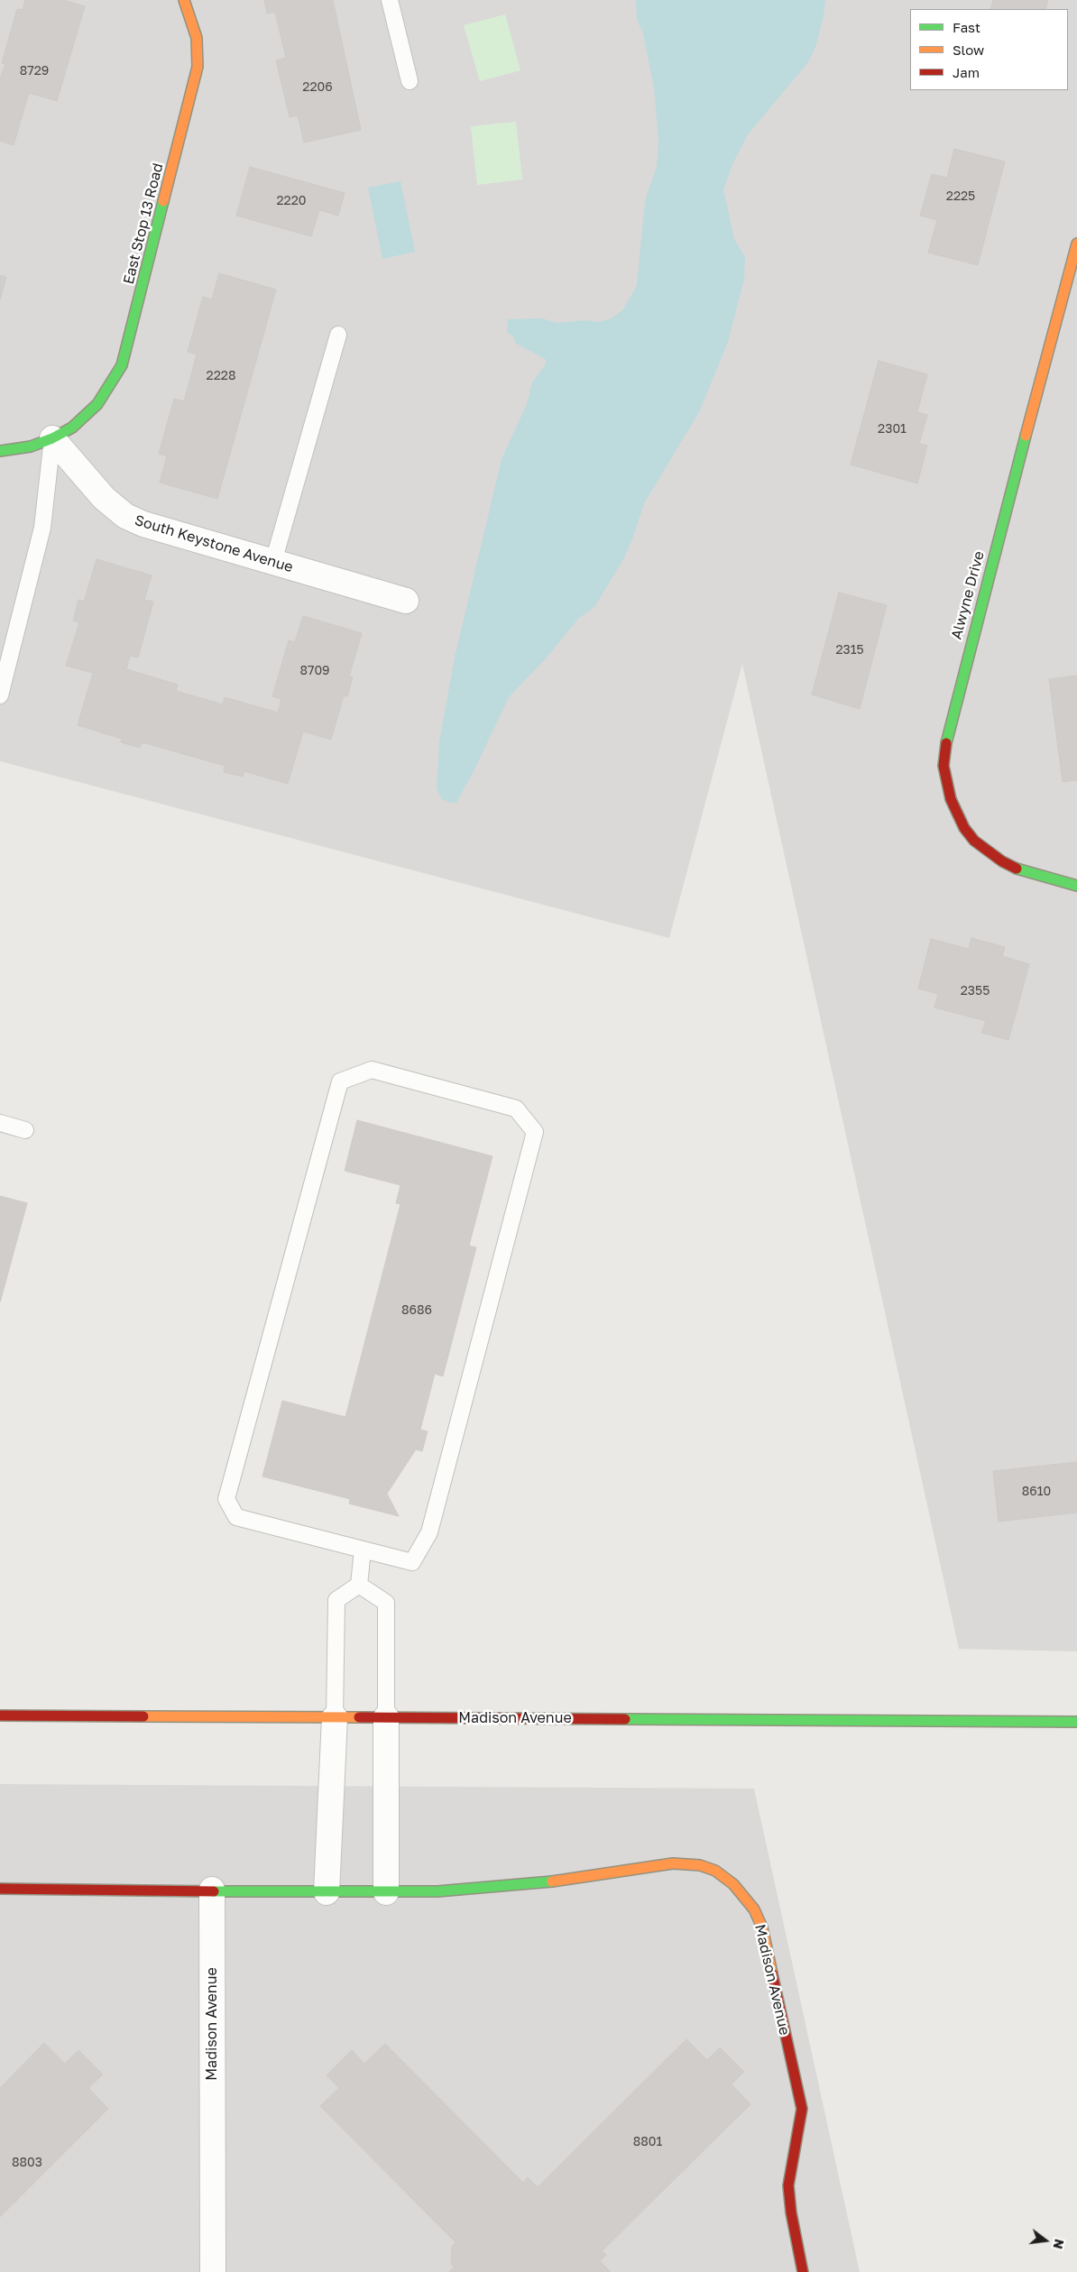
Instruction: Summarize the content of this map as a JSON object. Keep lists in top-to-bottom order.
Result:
{
  "streets": {
    "street": [
      "East Stop 13 Road",
      "South Keystone Avenue",
      "Alwyne Drive",
      "Madison Avenue"
    ]
  },
  "crossings": [
    ["East Stop 13 Road", "South Keystone Avenue"]
  ],
  "house_numbers": [
    "8729",
    "2206",
    "2225",
    "2220",
    "2228",
    "2301",
    "2315",
    "8709",
    "2355",
    "8686",
    "8610",
    "8801",
    "8803"
  ],
  "legend": ["Fast", "Slow", "Jam"],
  "north": "right"
}
